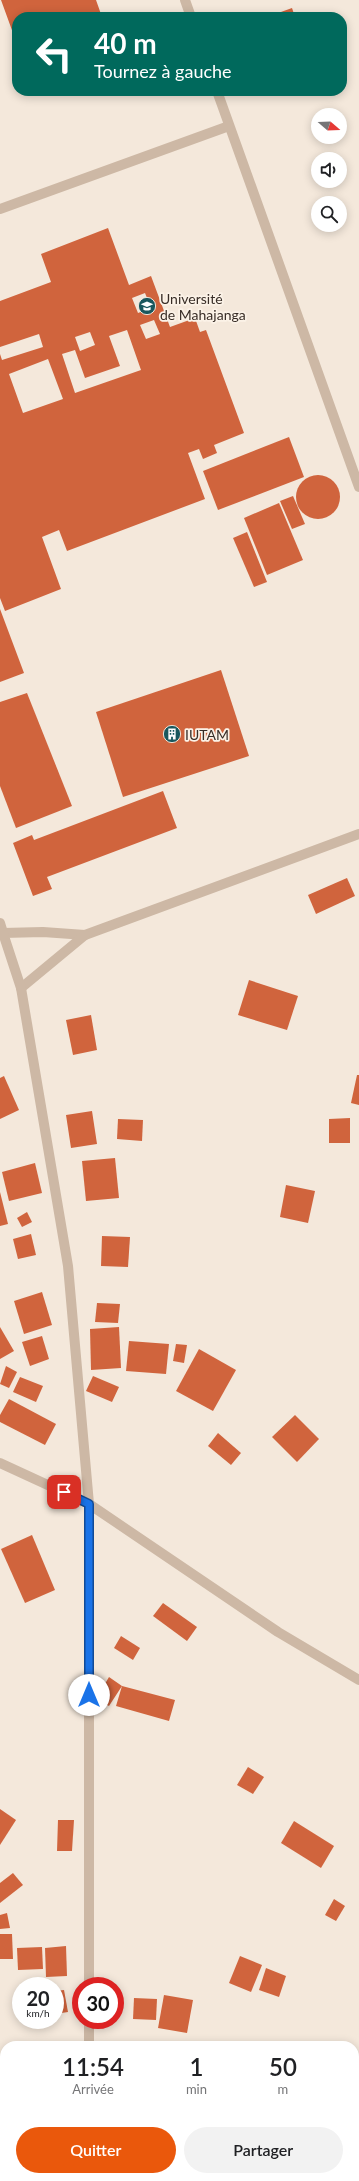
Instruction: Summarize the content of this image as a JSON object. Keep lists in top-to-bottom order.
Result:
{
  "places": {
    "school or university": ["Université de Mahajanga"],
    "building": ["IUTAM"]
  },
  "north": "right",
  "page": {
    "turn": ["40 m", "Tournez à gauche"],
    "speed": "20 km/h",
    "limit": "30",
    "eta": [
      "11:54",
      "Arrivée",
      "1",
      "min",
      "50",
      "m"
    ],
    "buttons": ["Quitter", "Partager"]
  }
}
